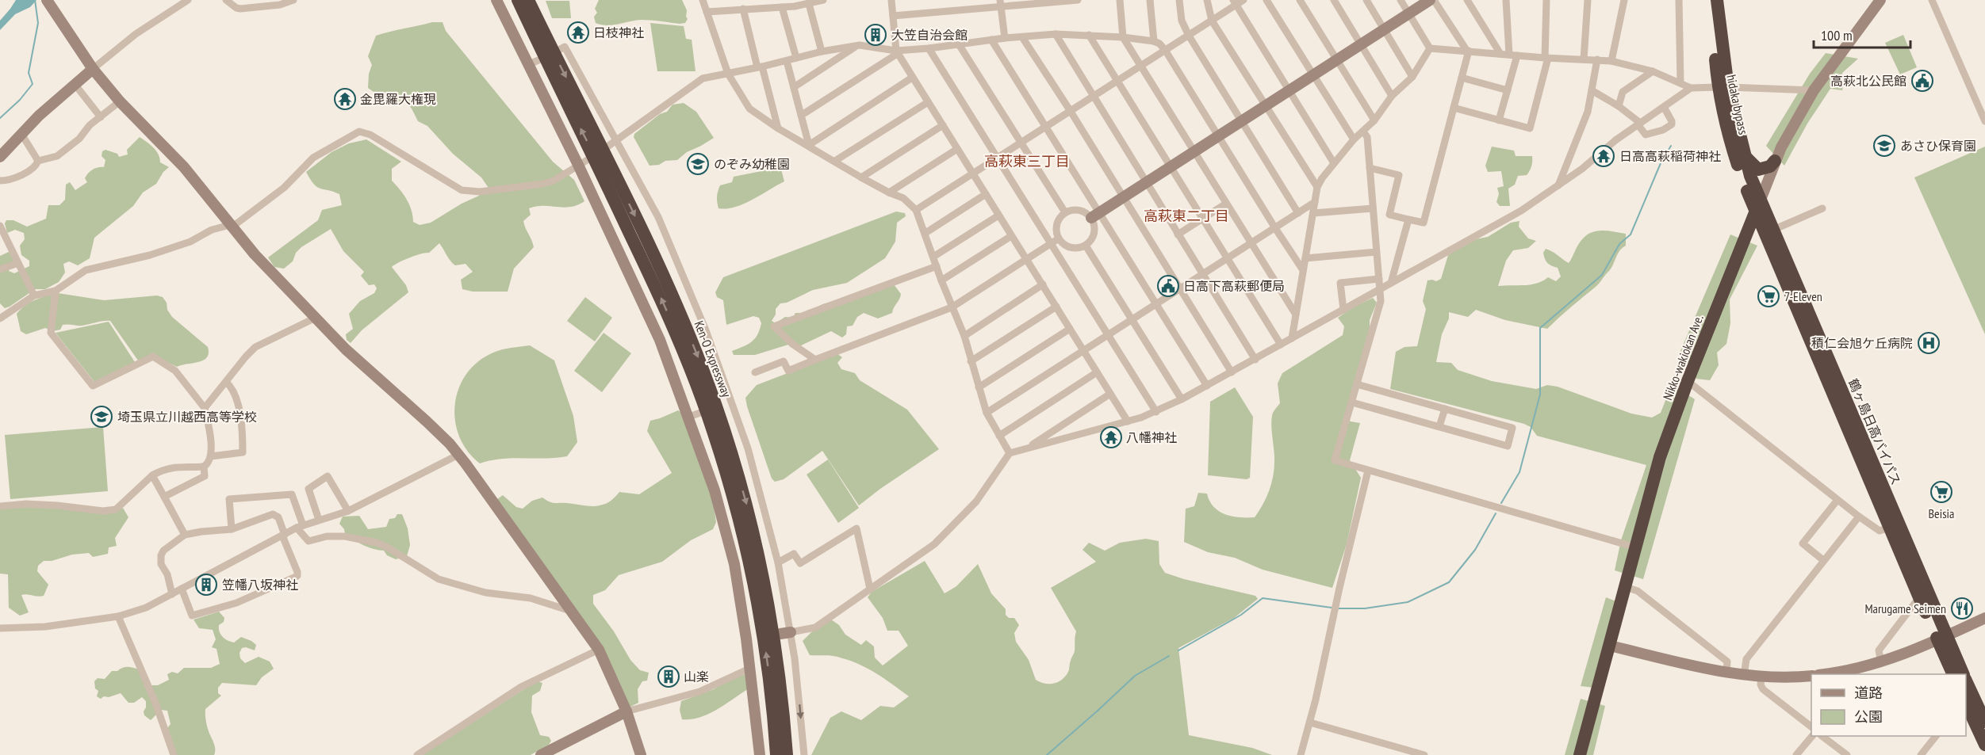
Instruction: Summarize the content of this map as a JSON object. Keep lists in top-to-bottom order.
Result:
{
  "streets": {
    "highway": [
      "hidaka bypass",
      "Nikko-wakiokan Ave.",
      "Ken-O Expressway",
      "鶴ヶ島日高バイパス"
    ]
  },
  "crossings": [
    ["hidaka bypass", "Nikko-wakiokan Ave."],
    ["hidaka bypass", "鶴ヶ島日高バイパス"],
    ["Nikko-wakiokan Ave.", "鶴ヶ島日高バイパス"]
  ],
  "districts": ["高萩東三丁目", "高萩東二丁目"],
  "places": {
    "temple": [
      "日枝神社",
      "金毘羅大権現",
      "日高高萩稲荷神社",
      "八幡神社"
    ],
    "building": ["大笠自治会館", "笠幡八坂神社", "山楽"],
    "public building": ["高萩北公民館", "日高下高萩郵便局"],
    "school or university": ["あさひ保育園", "のぞみ幼稚園", "埼玉県立川越西高等学校"],
    "supermarket": ["7-Eleven", "Beisia"],
    "hospital": ["積仁会旭ケ丘病院"],
    "restaurant": ["Marugame Seimen"]
  },
  "legend": ["道路", "公園"],
  "scale_bar": "100 m"
}
